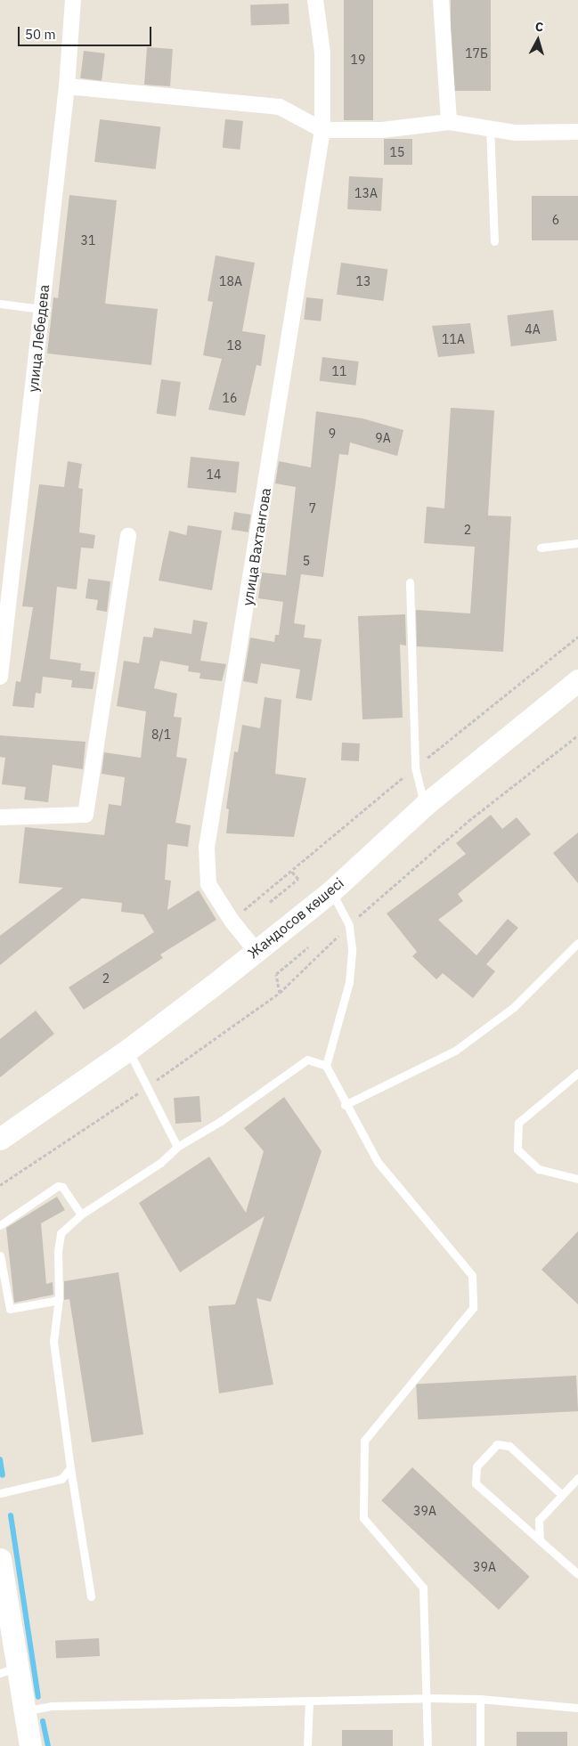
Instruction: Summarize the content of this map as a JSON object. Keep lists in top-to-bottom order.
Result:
{
  "streets": {
    "main road": ["Жандосов көшесі"],
    "street": ["улица Лебедева", "улица Вахтангова"]
  },
  "crossings": [
    ["улица Вахтангова", "Жандосов көшесі"]
  ],
  "house_numbers": [
    "17Б",
    "19",
    "15",
    "13А",
    "6",
    "31",
    "18А",
    "13",
    "4А",
    "11А",
    "18",
    "11",
    "16",
    "9",
    "9А",
    "14",
    "7",
    "2",
    "5",
    "8/1",
    "2",
    "39А",
    "39А"
  ],
  "scale_bar": "50 m",
  "north": "top"
}
